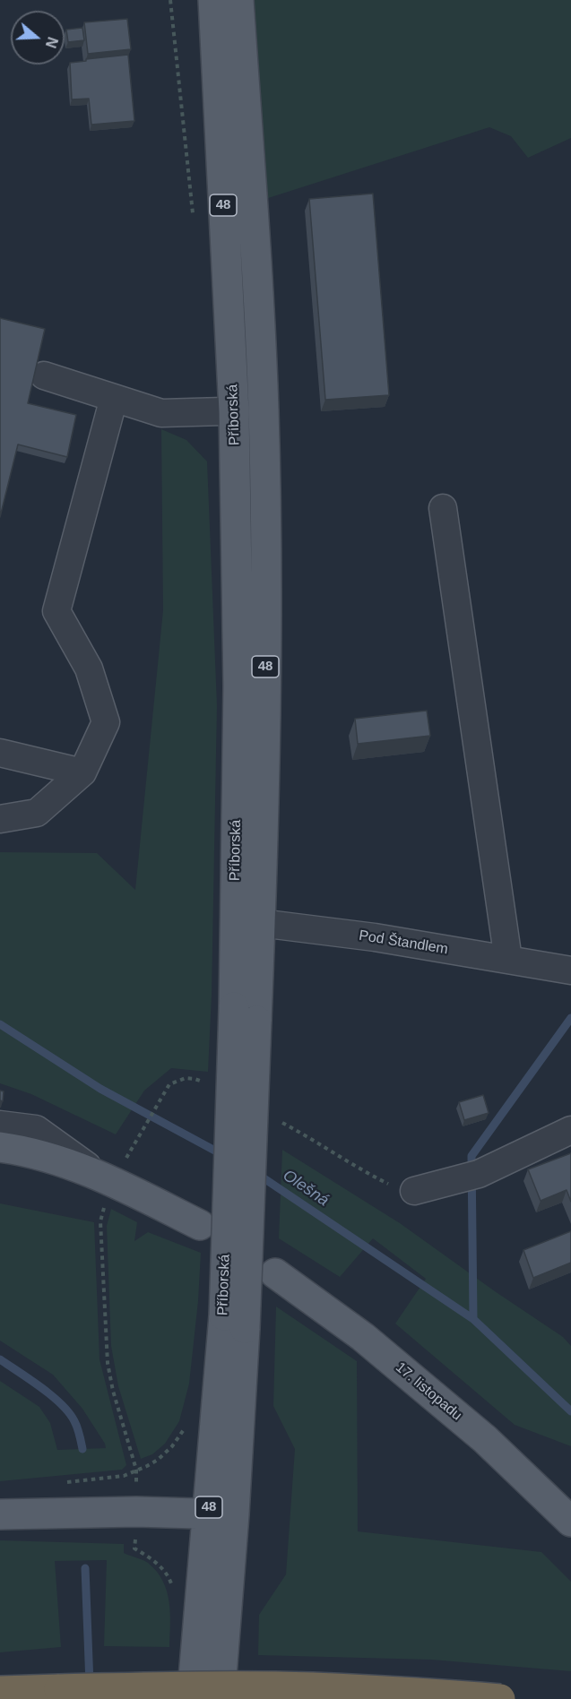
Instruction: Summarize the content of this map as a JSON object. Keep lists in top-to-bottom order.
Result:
{
  "streets": {
    "main road": ["48", "Příborská", "17. listopadu"],
    "street": ["Pod Štandlem"]
  },
  "crossings": [
    ["Příborská", "Pod Štandlem"]
  ],
  "water": ["Olešná"],
  "north": "right"
}
